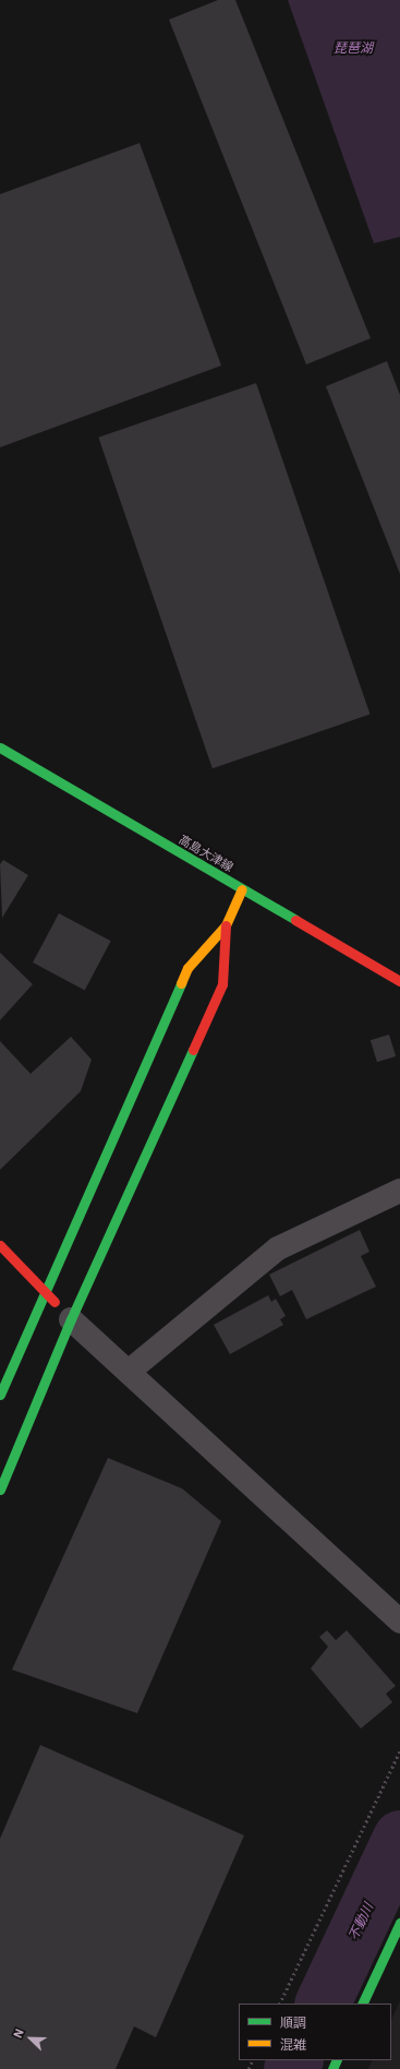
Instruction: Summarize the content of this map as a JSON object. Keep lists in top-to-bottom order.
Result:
{
  "streets": {
    "street": ["高島大津線"]
  },
  "water": ["琵琶湖", "不動川"],
  "legend": ["順調", "混雑"],
  "north": "top left"
}
